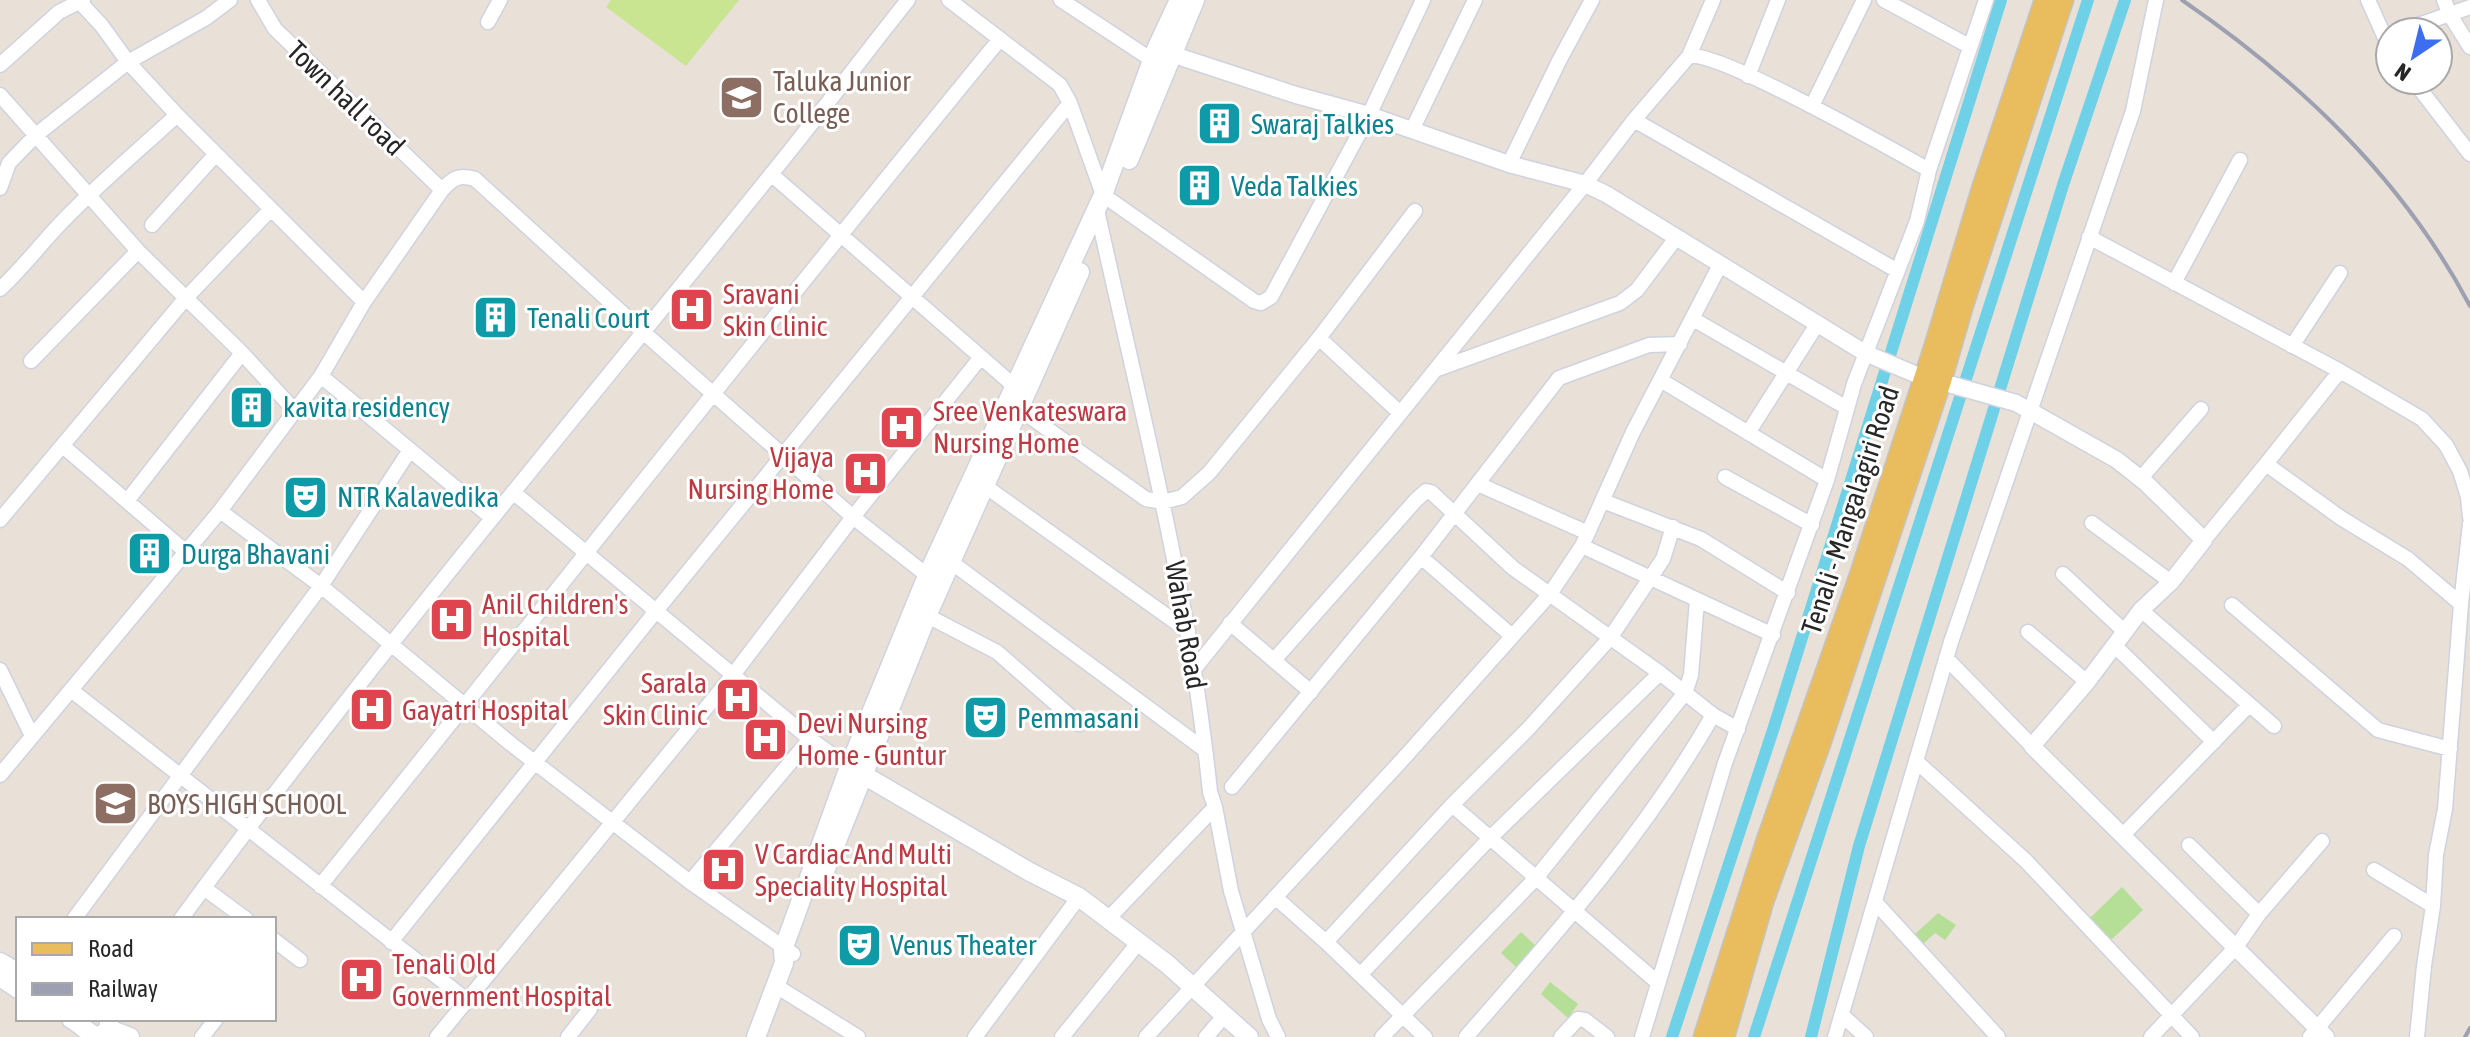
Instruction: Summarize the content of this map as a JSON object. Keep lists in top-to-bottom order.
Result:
{
  "streets": {
    "main road": ["Tenali - Mangalagiri Road"],
    "street": ["Town hall road", "Wahab Road"]
  },
  "places": {
    "school or university": ["Taluka Junior College", "BOYS HIGH SCHOOL"],
    "building": [
      "Swaraj Talkies",
      "Veda Talkies",
      "Tenali Court",
      "kavita residency",
      "Durga Bhavani"
    ],
    "hospital": [
      "Sravani Skin Clinic",
      "Sree Venkateswara Nursing Home",
      "Vijaya Nursing Home",
      "Anil Children's Hospital",
      "Sarala Skin Clinic",
      "Gayatri Hospital",
      "Devi Nursing Home - Guntur",
      "V Cardiac And Multi Speciality Hospital",
      "Tenali Old Government Hospital"
    ],
    "theatre": ["NTR Kalavedika", "Pemmasani", "Venus Theater"]
  },
  "legend": ["Road", "Railway"],
  "north": "bottom left"
}
